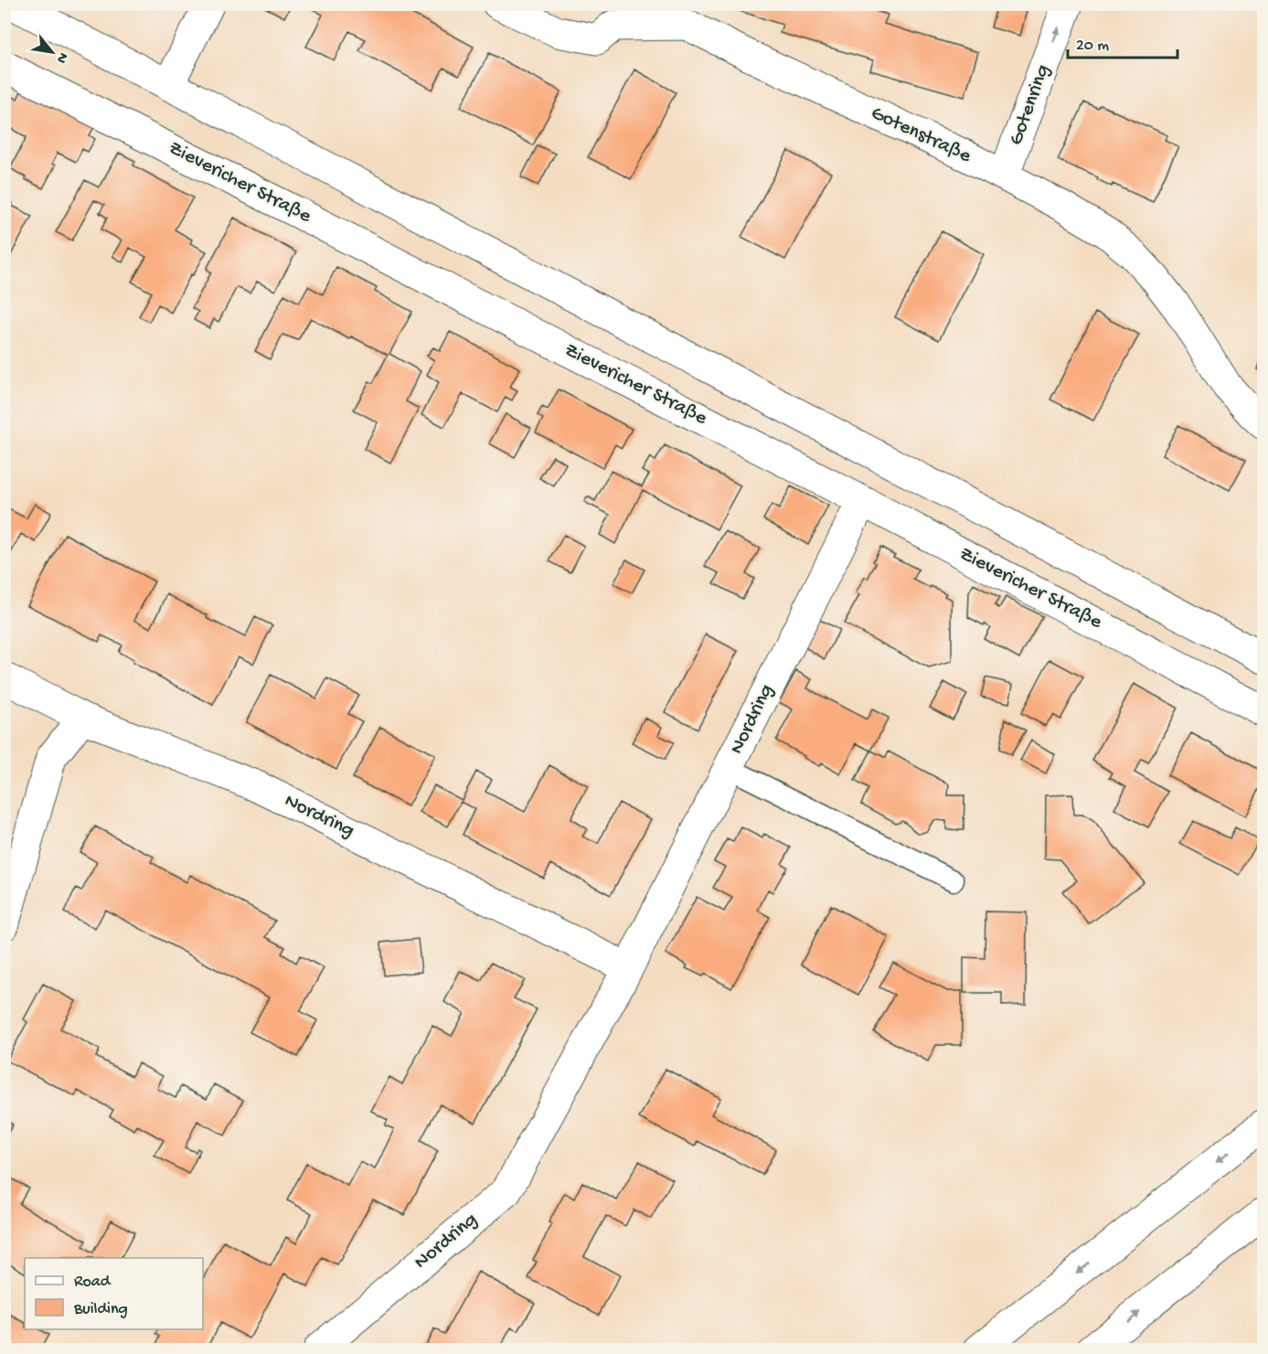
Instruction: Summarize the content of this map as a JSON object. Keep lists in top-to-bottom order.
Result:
{
  "streets": {
    "main road": [
      "Gotenring",
      "Gotenstraße",
      "Zievericher Straße",
      "Nordring"
    ]
  },
  "crossings": [
    ["Gotenring", "Gotenstraße"],
    ["Zievericher Straße", "Nordring"]
  ],
  "one_way": ["Gotenring"],
  "legend": ["Road", "Building"],
  "scale_bar": "20 m",
  "north": "bottom right"
}
